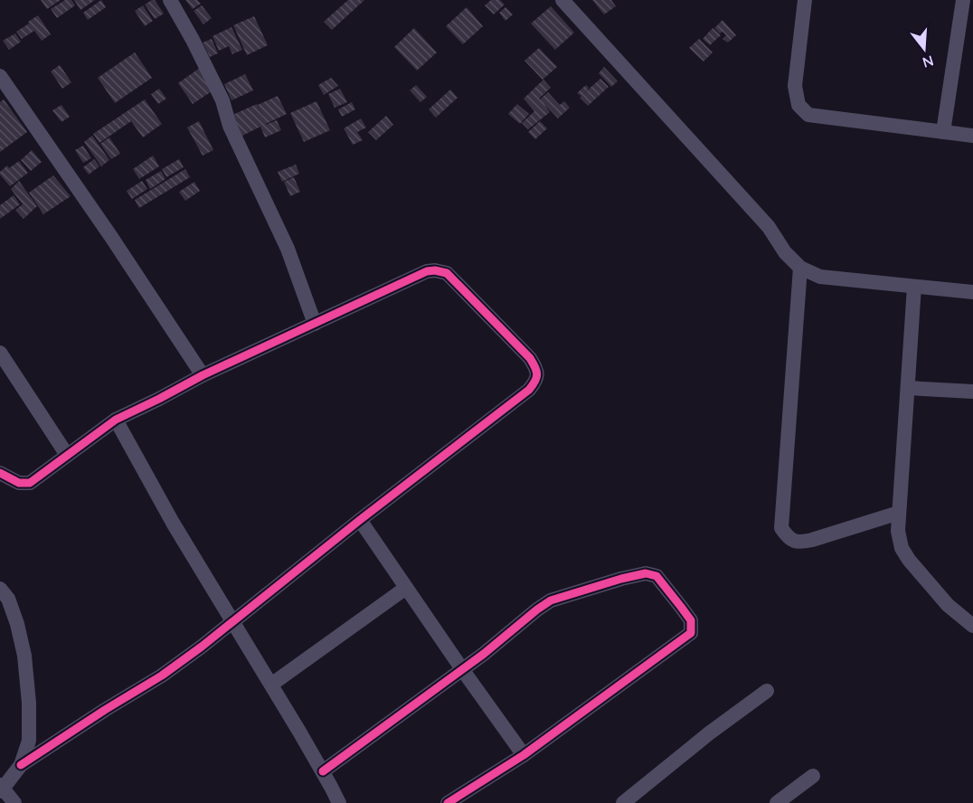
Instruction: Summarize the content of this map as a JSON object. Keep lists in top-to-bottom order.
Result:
{
  "north": "bottom"
}
